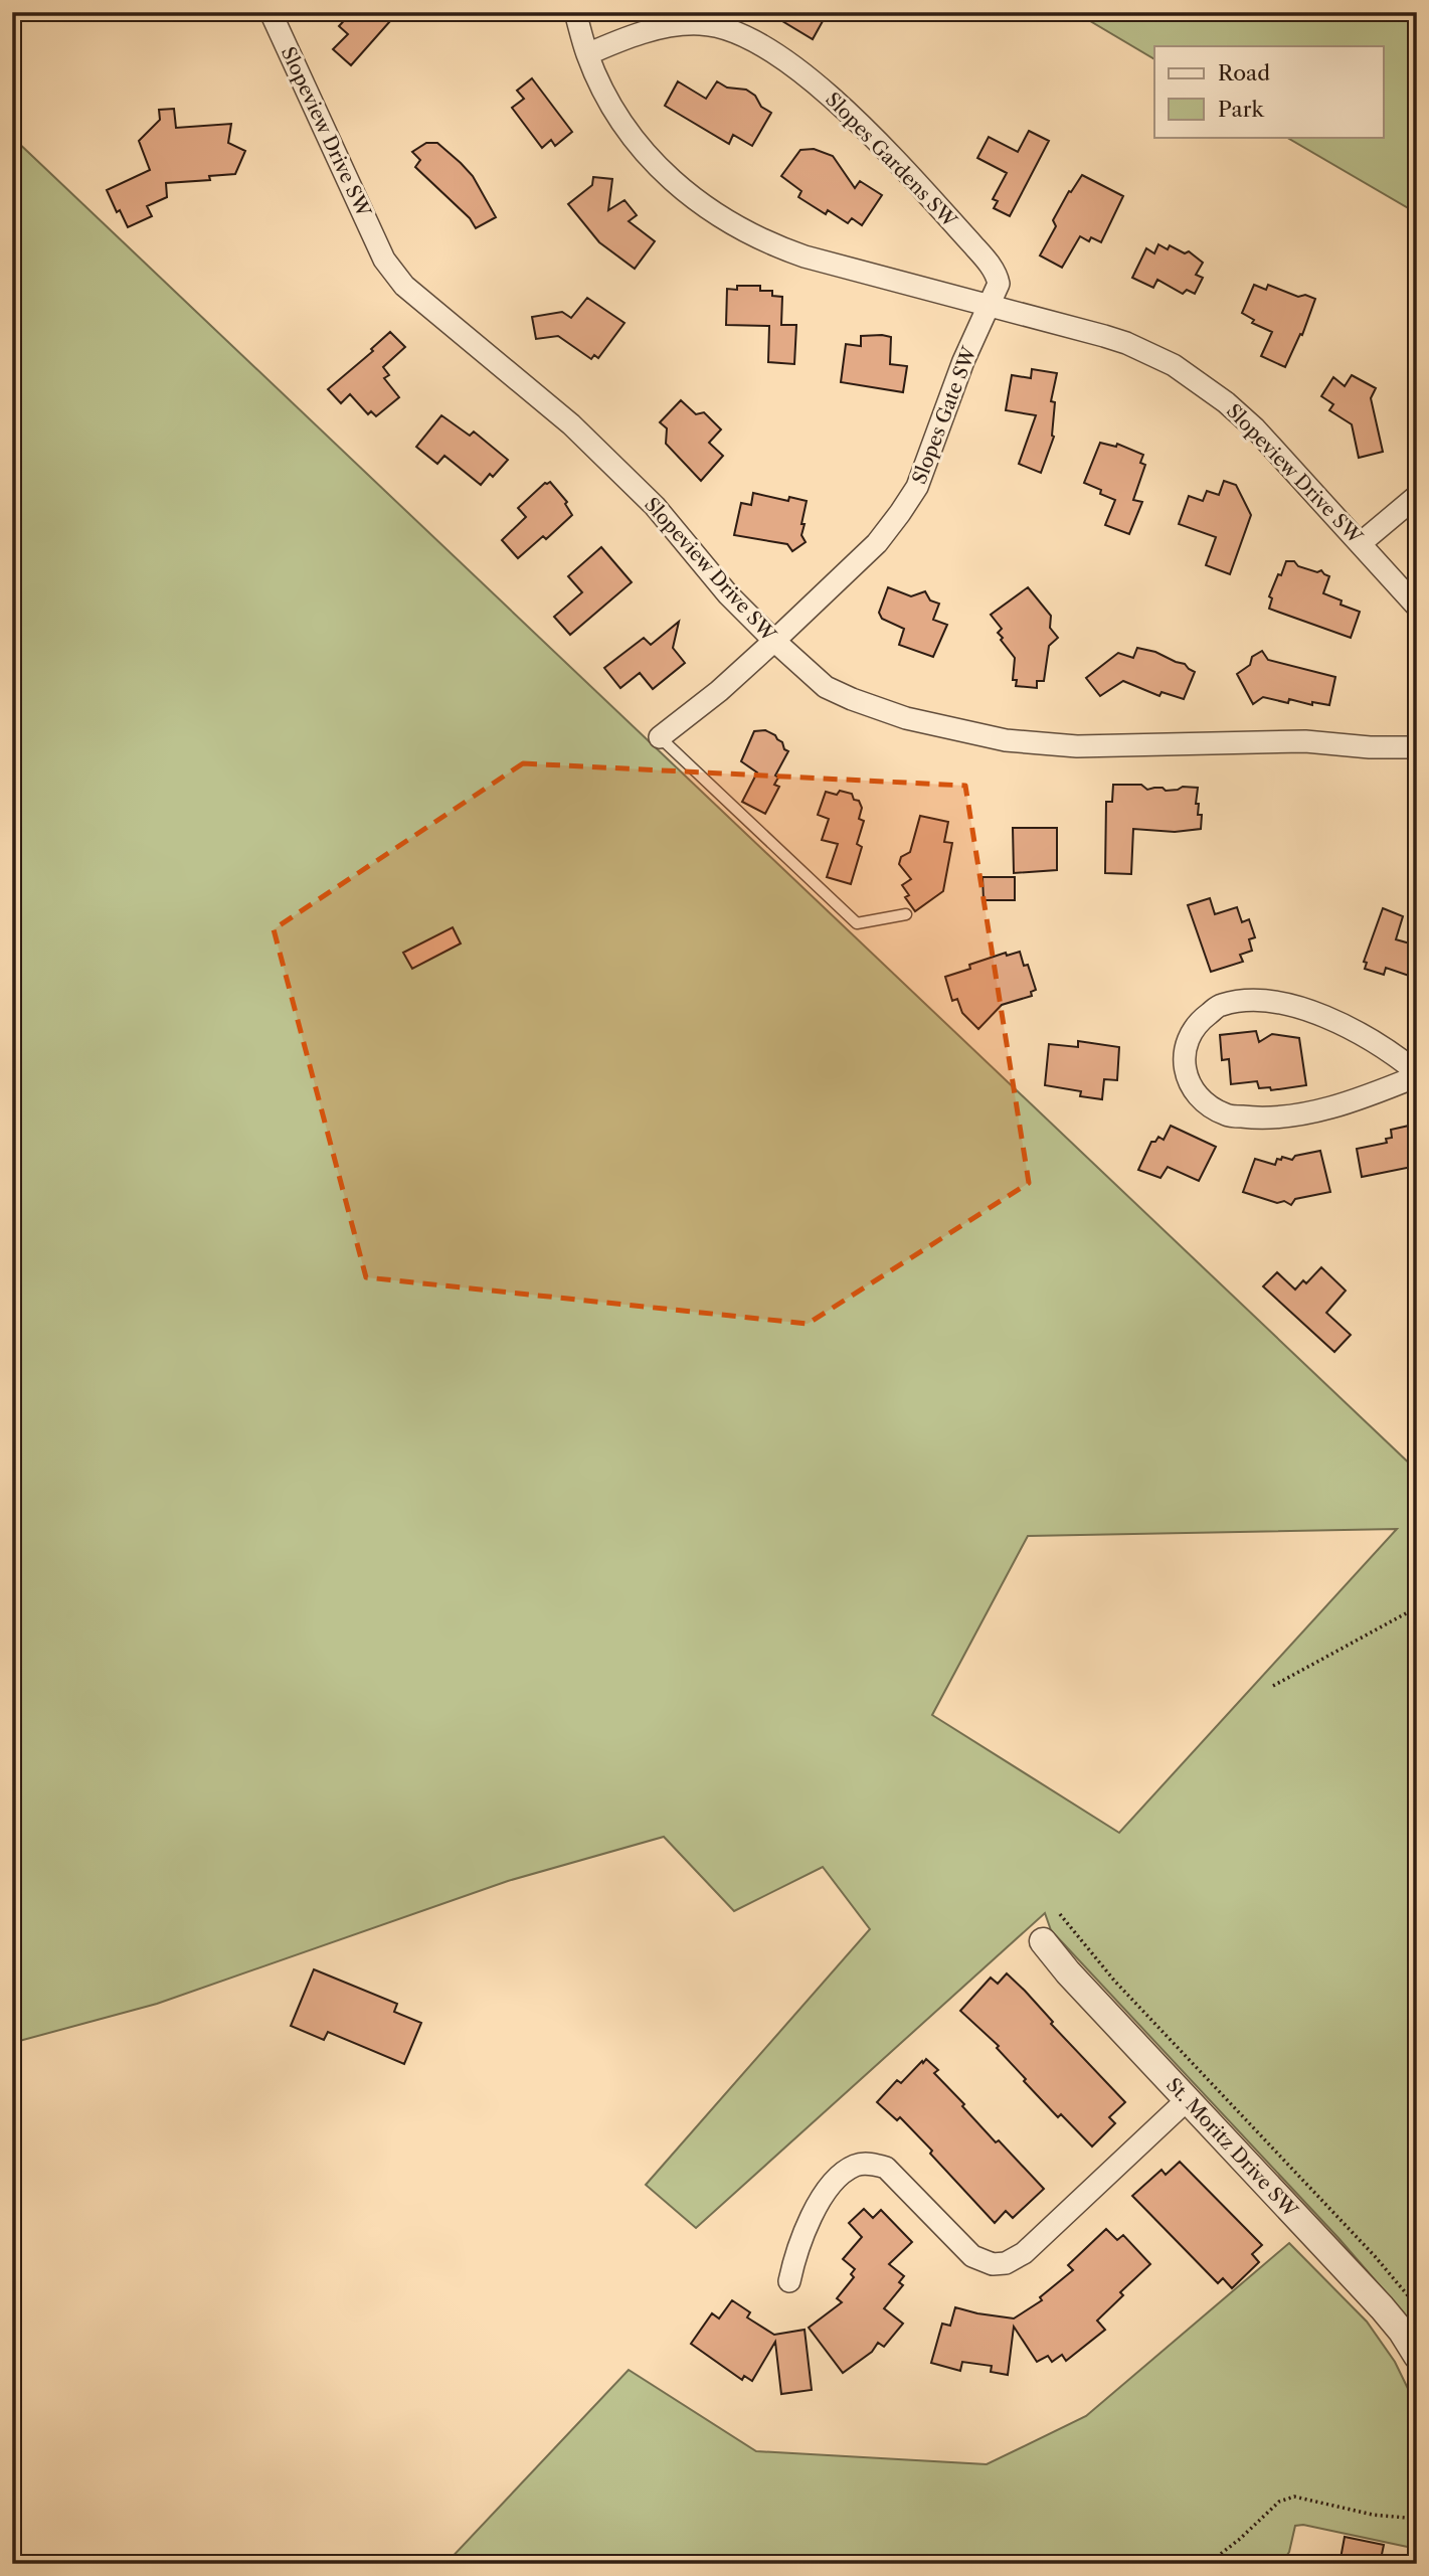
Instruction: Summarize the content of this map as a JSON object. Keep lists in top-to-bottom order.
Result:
{
  "streets": {
    "street": [
      "Slopeview Drive SW",
      "Slopes Gardens SW",
      "Slopes Gate SW",
      "St. Moritz Drive SW"
    ]
  },
  "crossings": [
    ["Slopeview Drive SW", "Slopes Gardens SW"],
    ["Slopeview Drive SW", "Slopes Gate SW"],
    ["Slopes Gardens SW", "Slopes Gate SW"]
  ],
  "legend": ["Road", "Park"]
}
